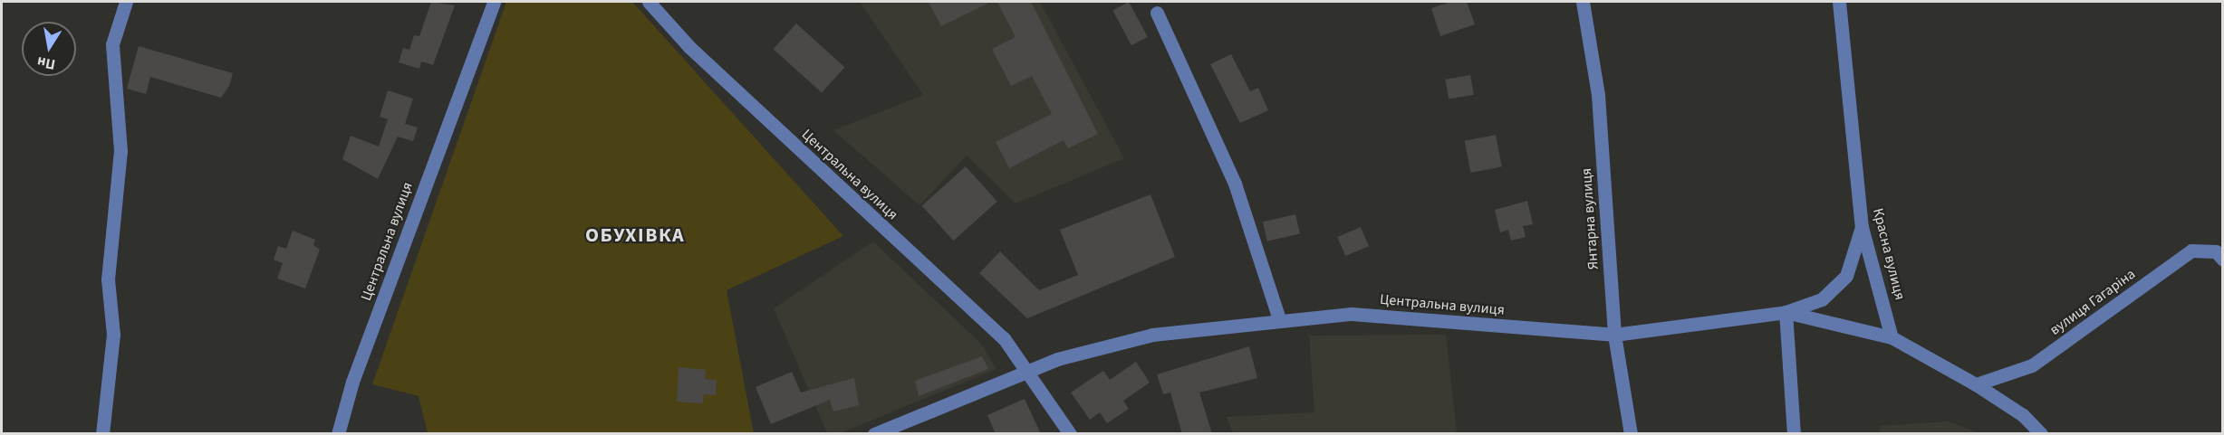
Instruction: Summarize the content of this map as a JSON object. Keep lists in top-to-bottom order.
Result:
{
  "streets": {
    "street": [
      "Центральна вулиця",
      "Янтарна вулиця",
      "Красна вулиця",
      "вулиця Гагаріна"
    ]
  },
  "crossings": [
    ["Центральна вулиця", "Янтарна вулиця"],
    ["Центральна вулиця", "Красна вулиця"]
  ],
  "districts": ["ОБУХІВКА"],
  "north": "bottom"
}
